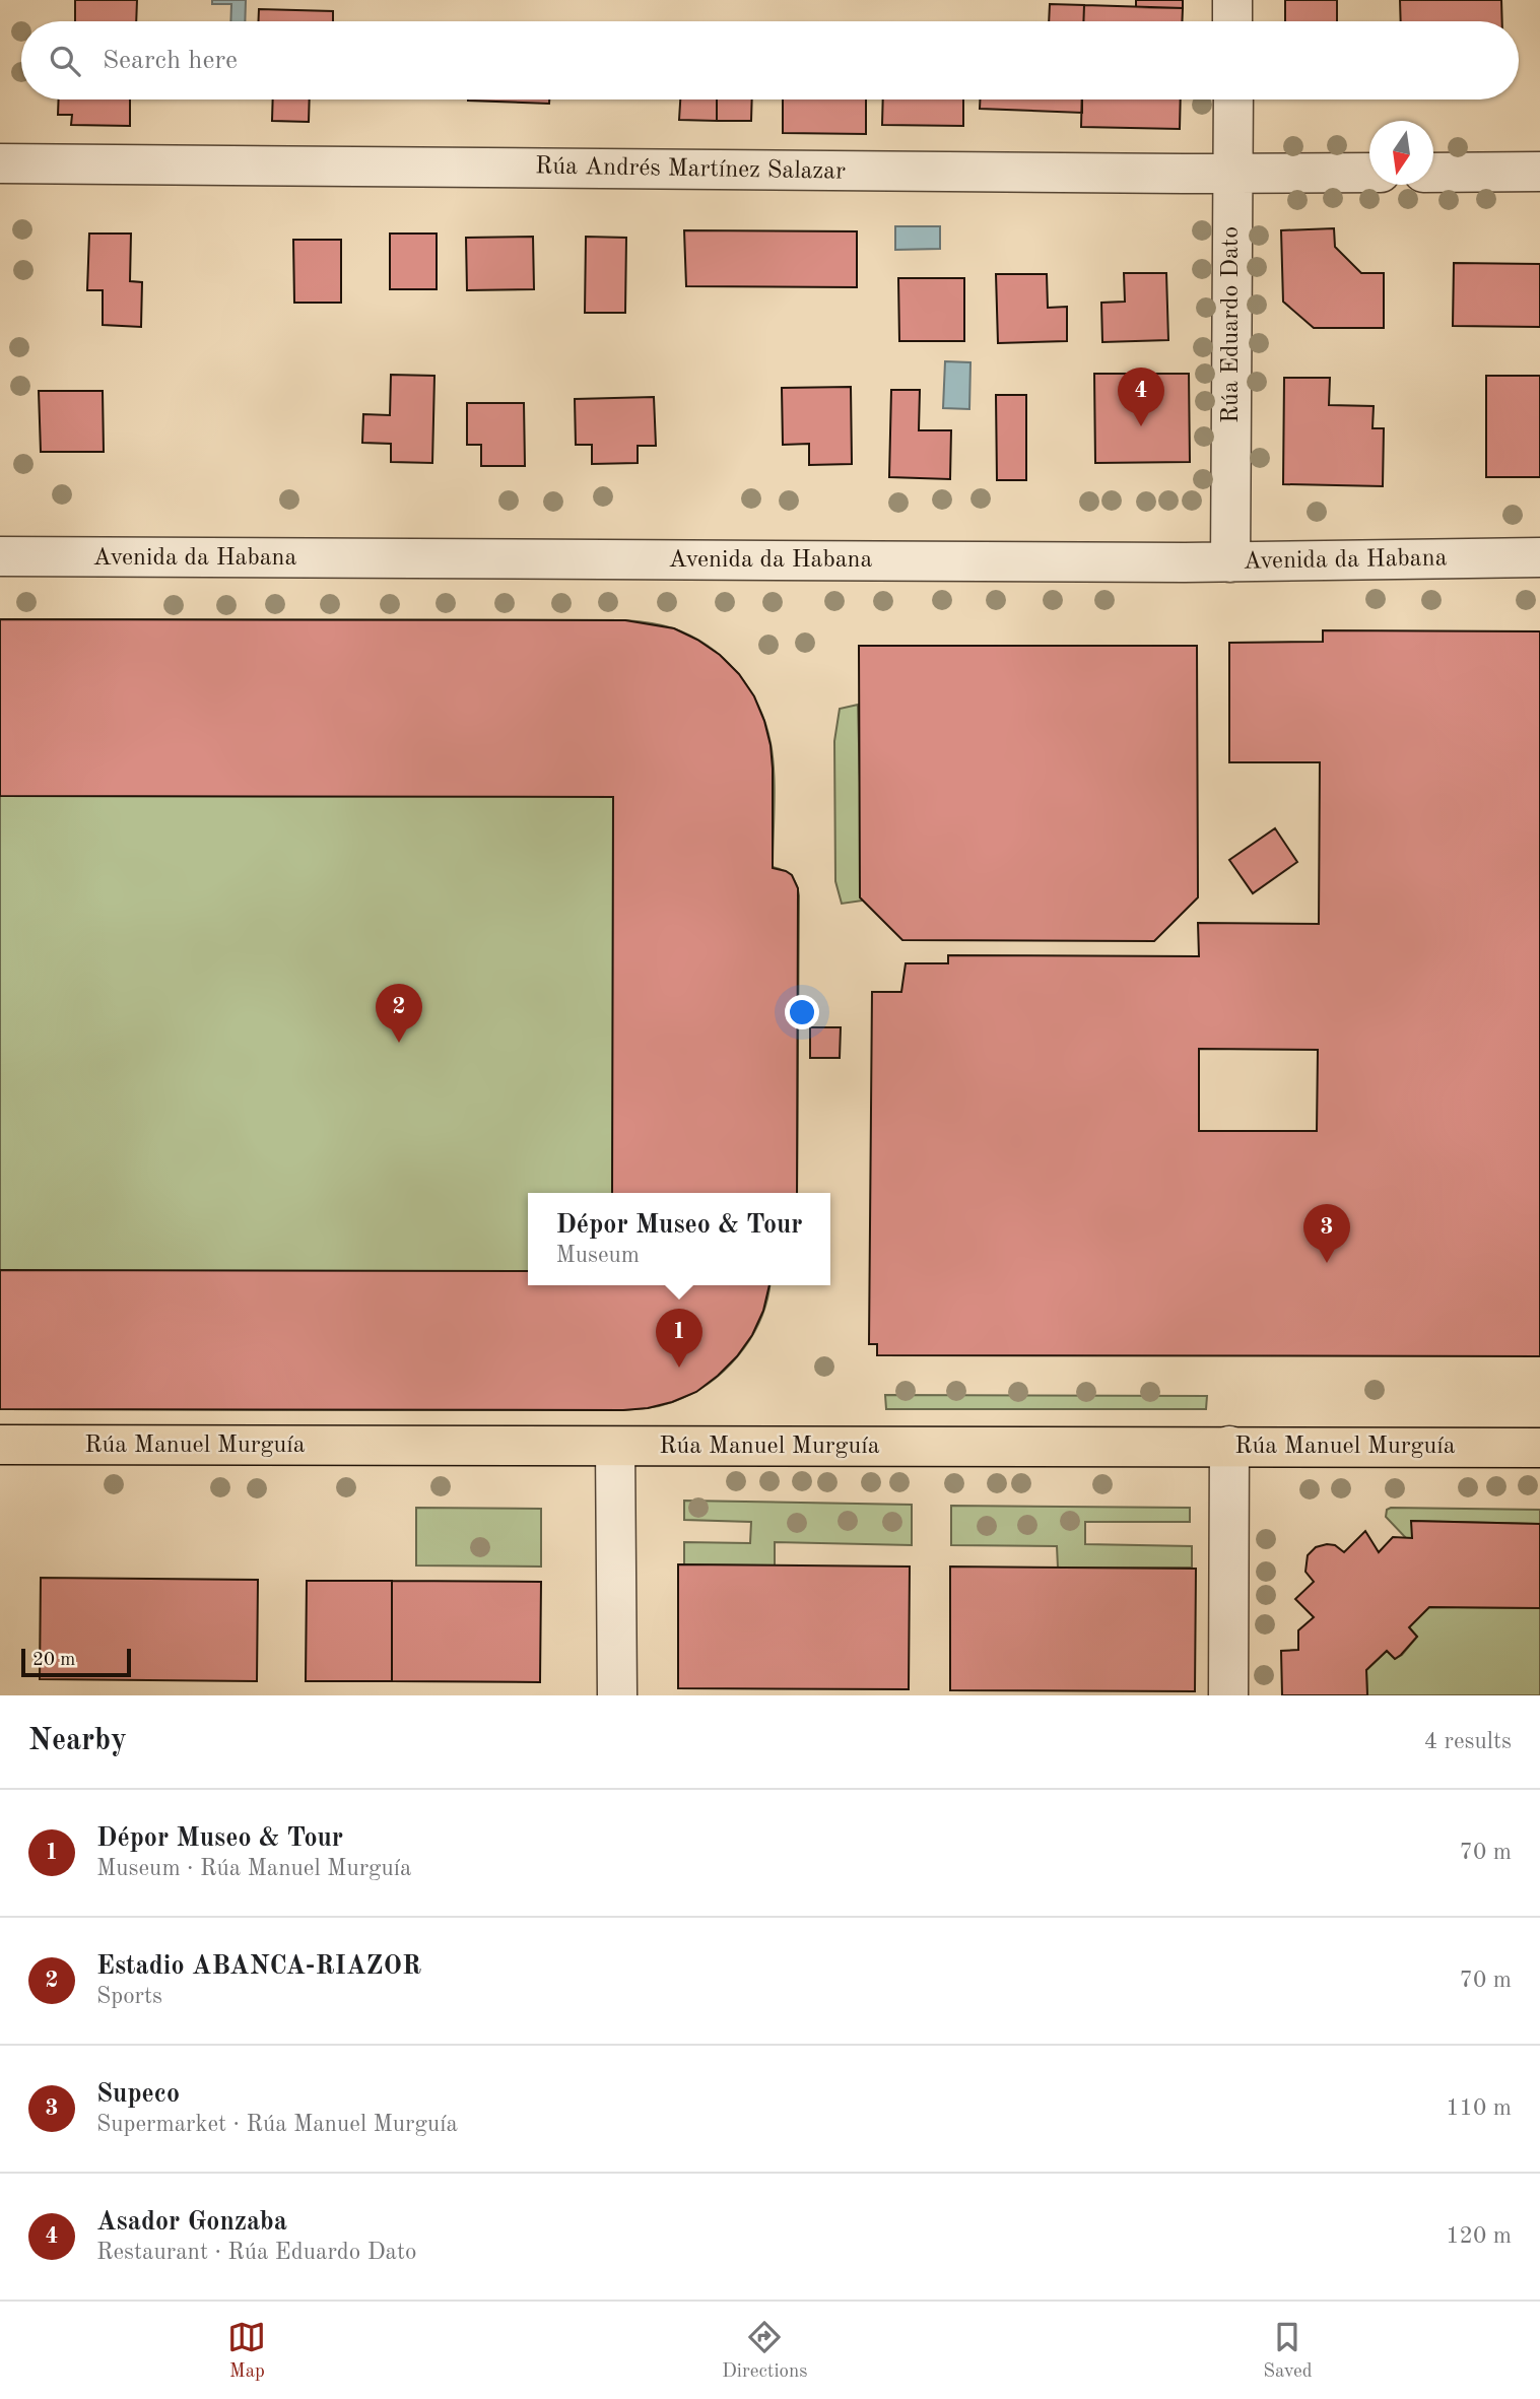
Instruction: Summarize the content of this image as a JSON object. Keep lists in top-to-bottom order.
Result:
{
  "streets": {
    "main road": ["Rúa Manuel Murguía"],
    "street": ["Rúa Andrés Martínez Salazar", "Rúa Eduardo Dato", "Avenida da Habana"]
  },
  "crossings": [
    ["Rúa Andrés Martínez Salazar", "Rúa Eduardo Dato"],
    ["Rúa Eduardo Dato", "Avenida da Habana"]
  ],
  "scale_bar": "20 m",
  "north": "bottom",
  "page": {
    "search": "Search here",
    "pins": [
      "4",
      "2",
      "3",
      "1"
    ],
    "popup": ["Dépor Museo & Tour", "Museum"],
    "scale": "20 m",
    "heading": ["Nearby", "4 results"],
    "list": [
      {
        "mark": "1",
        "name": "Dépor Museo & Tour",
        "note": "Museum · Rúa Manuel Murguía",
        "value": "70 m"
      },
      {
        "mark": "2",
        "name": "Estadio ABANCA-RIAZOR",
        "note": "Sports",
        "value": "70 m"
      },
      {
        "mark": "3",
        "name": "Supeco",
        "note": "Supermarket · Rúa Manuel Murguía",
        "value": "110 m"
      },
      {
        "mark": "4",
        "name": "Asador Gonzaba",
        "note": "Restaurant · Rúa Eduardo Dato",
        "value": "120 m"
      }
    ],
    "nav": ["Map", "Directions", "Saved"]
  }
}
